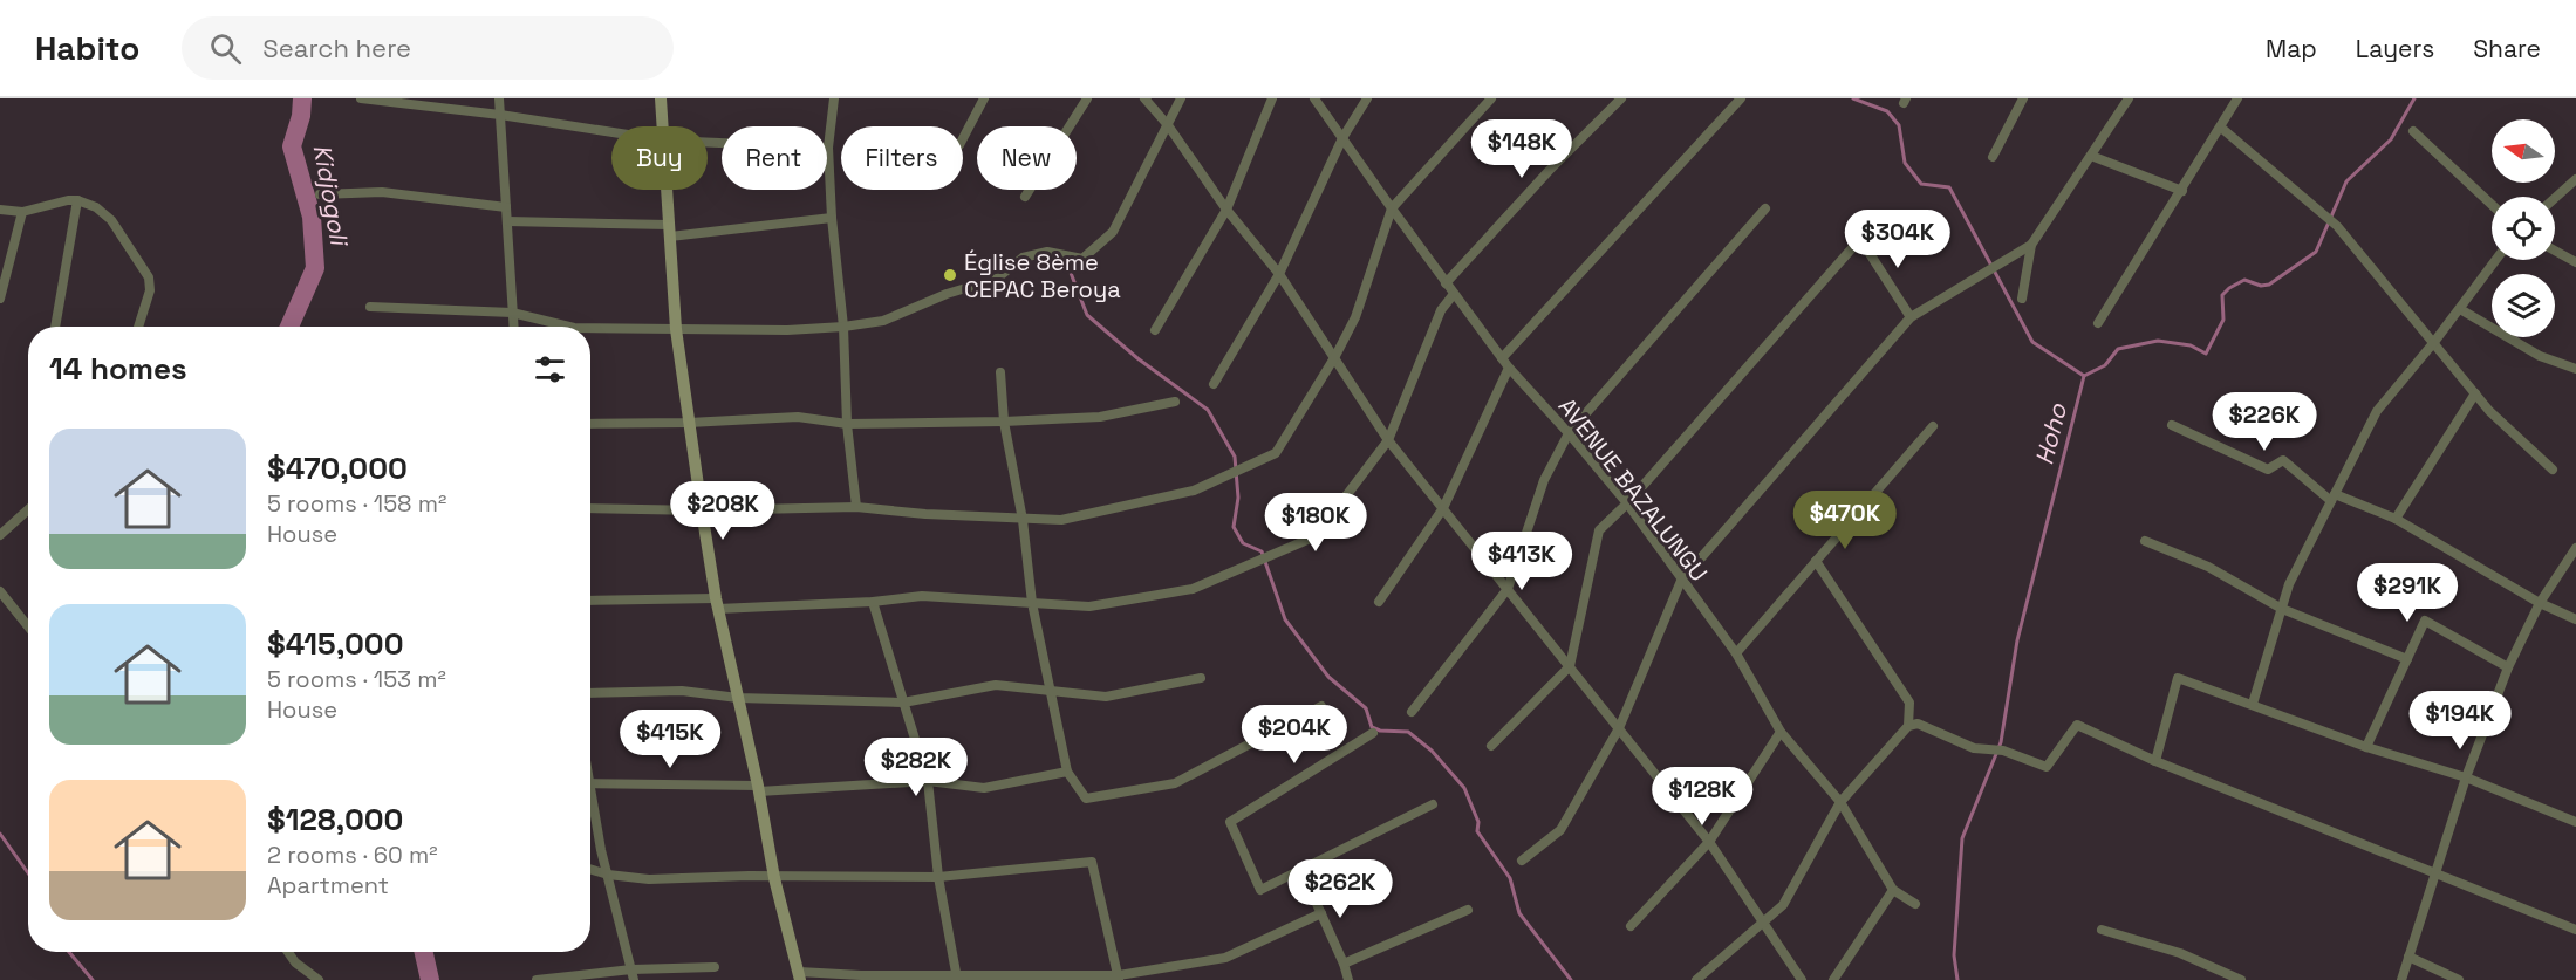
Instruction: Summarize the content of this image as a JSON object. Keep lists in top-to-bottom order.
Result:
{
  "streets": {
    "street": ["AVENUE BAZALUNGU"]
  },
  "water": ["Kidjogoli", "Hoho"],
  "places": ["Église 8ème CEPAC Beroya"],
  "north": "left",
  "page": {
    "header": "Habito",
    "search": "Search here",
    "nav": ["Map", "Layers", "Share"],
    "price": [
      "$148K",
      "$304K",
      "$226K",
      "$208K",
      "$470K",
      "$180K",
      "$413K",
      "$291K",
      "$194K",
      "$204K",
      "$415K",
      "$282K",
      "$128K",
      "$262K"
    ],
    "chip": [
      "Buy",
      "Rent",
      "Filters",
      "New"
    ],
    "heading": "14 homes",
    "list": [
      {
        "name": "$470,000",
        "note": "5 rooms · 158 m² · House"
      },
      {
        "name": "$415,000",
        "note": "5 rooms · 153 m² · House"
      },
      {
        "name": "$128,000",
        "note": "2 rooms · 60 m² · Apartment"
      }
    ]
  }
}
